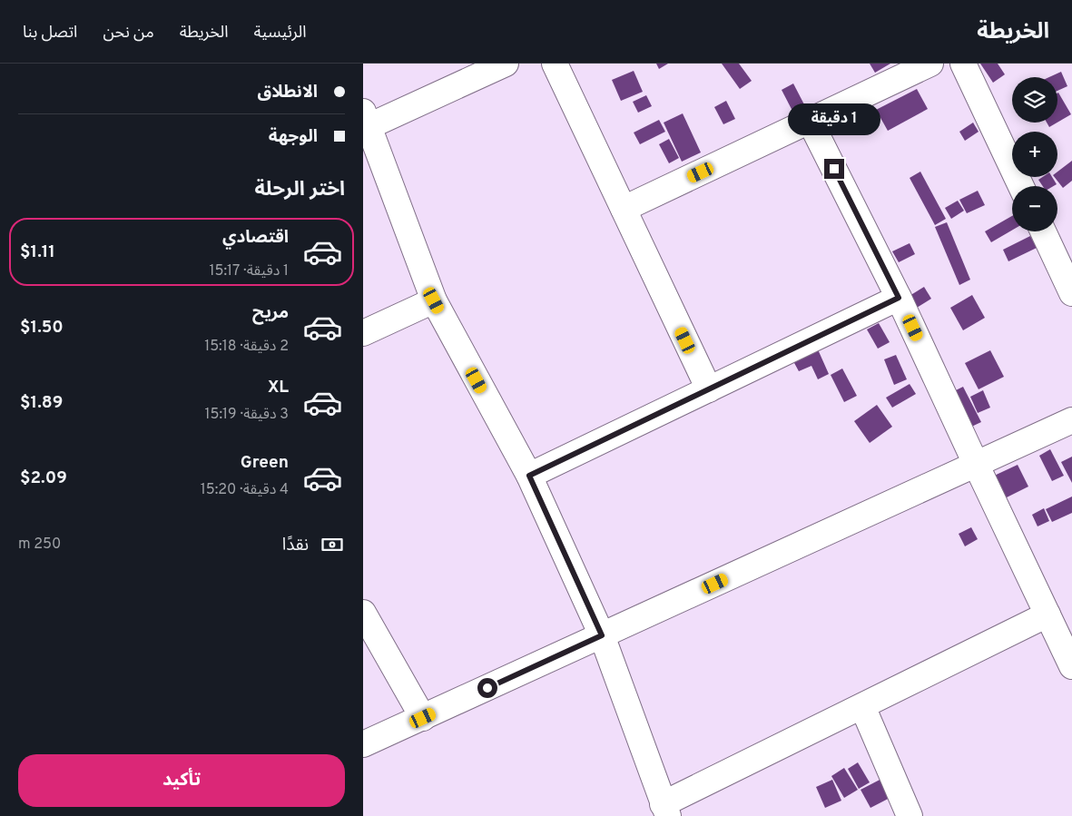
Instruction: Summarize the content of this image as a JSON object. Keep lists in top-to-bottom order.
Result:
{
  "page": {
    "header": "الخريطة",
    "nav": [
      "الرئيسية",
      "الخريطة",
      "من نحن",
      "اتصل بنا"
    ],
    "banner": ["الانطلاق", "الوجهة"],
    "map_buttons": ["+", "−"],
    "bubble": "1 دقيقة",
    "heading": "اختر الرحلة",
    "list": [
      {
        "name": "اقتصادي",
        "note": "1 دقيقة · 15:17",
        "value": "$1.11"
      },
      {
        "name": "مريح",
        "note": "2 دقيقة · 15:18",
        "value": "$1.50"
      },
      {
        "name": "XL",
        "note": "3 دقيقة · 15:19",
        "value": "$1.89"
      },
      {
        "name": "Green",
        "note": "4 دقيقة · 15:20",
        "value": "$2.09"
      }
    ],
    "pay": ["نقدًا", "250 m"],
    "buttons": "تأكيد"
  }
}
